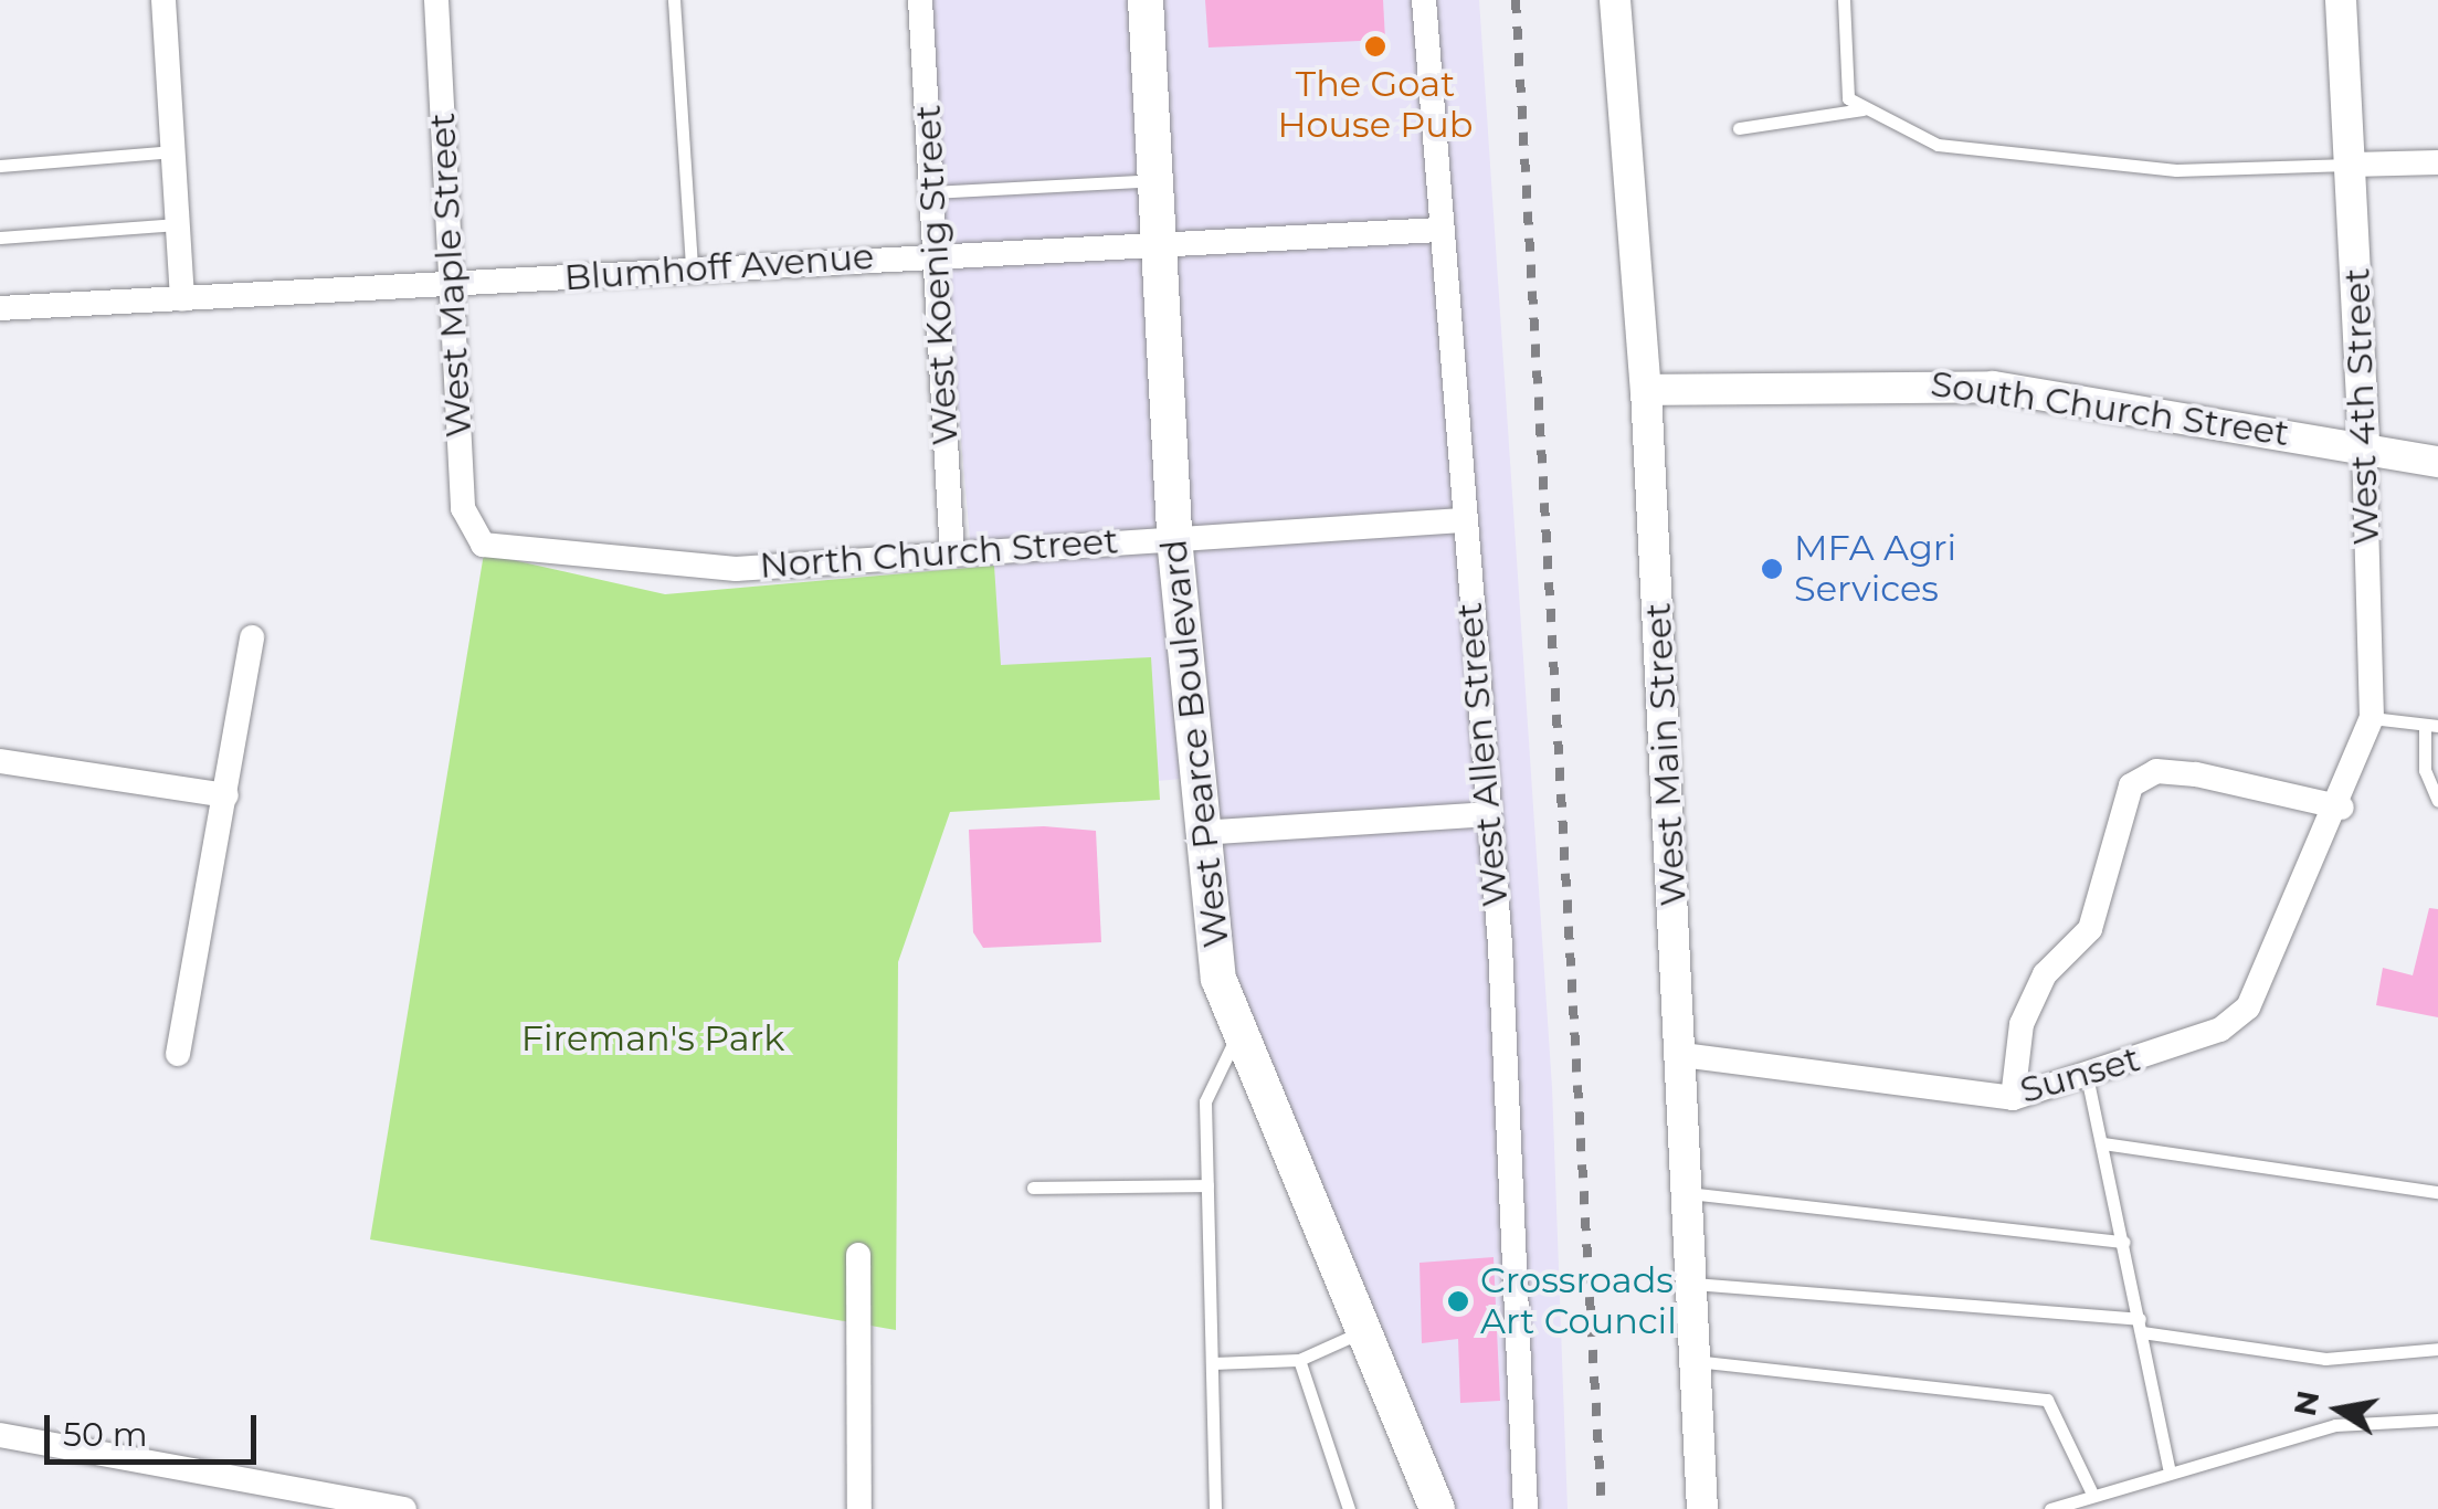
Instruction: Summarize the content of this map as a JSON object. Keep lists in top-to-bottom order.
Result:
{
  "streets": {
    "main road": ["West Pearce Boulevard"],
    "street": [
      "Blumhoff Avenue",
      "West Maple Street",
      "West Koenig Street",
      "West 4th Street",
      "South Church Street",
      "North Church Street",
      "West Allen Street",
      "West Main Street",
      "Sunset"
    ]
  },
  "crossings": [
    ["Blumhoff Avenue", "West Maple Street"],
    ["Blumhoff Avenue", "West Koenig Street"],
    ["Blumhoff Avenue", "West Pearce Boulevard"],
    ["Blumhoff Avenue", "West Allen Street"],
    ["West Maple Street", "North Church Street"],
    ["West Koenig Street", "North Church Street"],
    ["West 4th Street", "South Church Street"],
    ["West 4th Street", "Sunset"],
    ["South Church Street", "West Main Street"],
    ["North Church Street", "West Pearce Boulevard"],
    ["North Church Street", "West Allen Street"],
    ["West Main Street", "Sunset"]
  ],
  "parks": ["Fireman's Park"],
  "places": ["The Goat House Pub", "MFA Agri Services", "Crossroads Art Council"],
  "scale_bar": "50 m",
  "north": "left"
}
